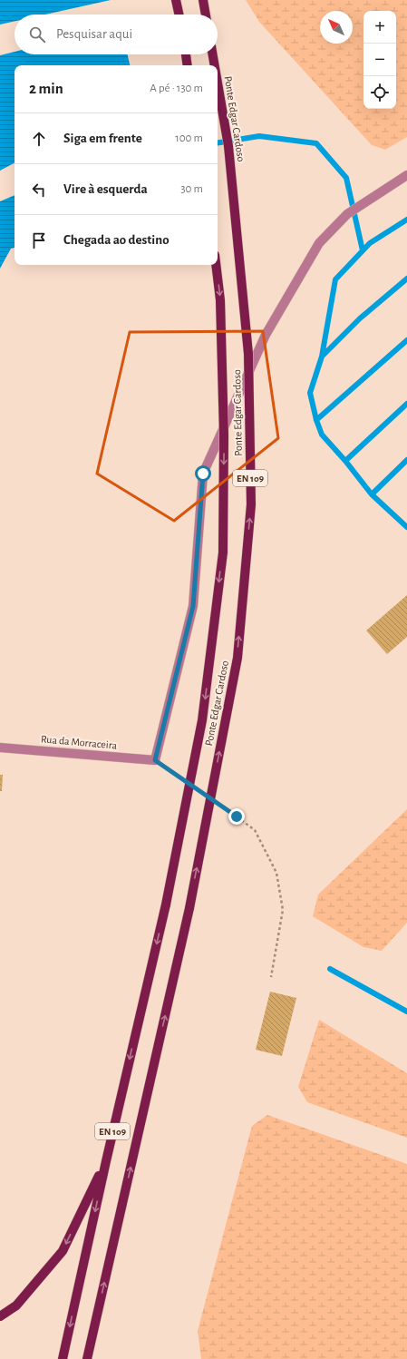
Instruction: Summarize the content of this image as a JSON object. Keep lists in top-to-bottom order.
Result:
{
  "streets": {
    "main road": ["Ponte Edgar Cardoso", "EN 109"],
    "street": ["Rua da Morraceira"]
  },
  "crossings": [
    ["Ponte Edgar Cardoso", "EN 109"]
  ],
  "north": "top left",
  "page": {
    "map_buttons": ["+", "−"],
    "search": "Pesquisar aqui",
    "heading": ["2 min", "A pé · 130 m"],
    "list": [
      ["Siga em frente", "100 m"],
      ["Vire à esquerda", "30 m"],
      "Chegada ao destino"
    ]
  }
}
